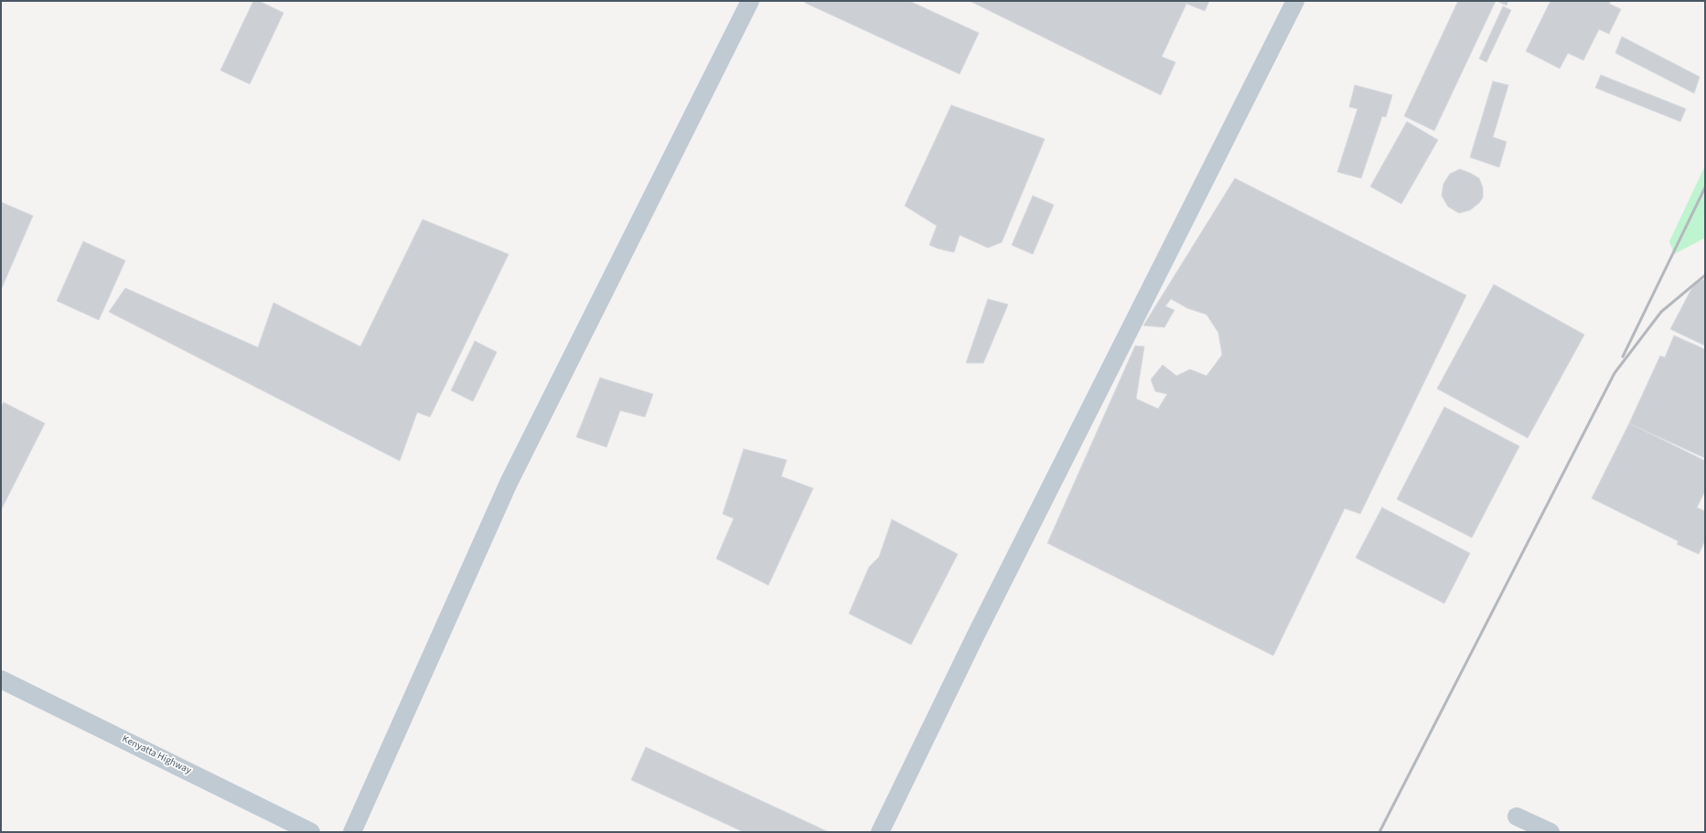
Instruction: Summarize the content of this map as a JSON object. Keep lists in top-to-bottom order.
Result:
{
  "streets": {
    "street": ["Kenyatta Highway"]
  }
}
